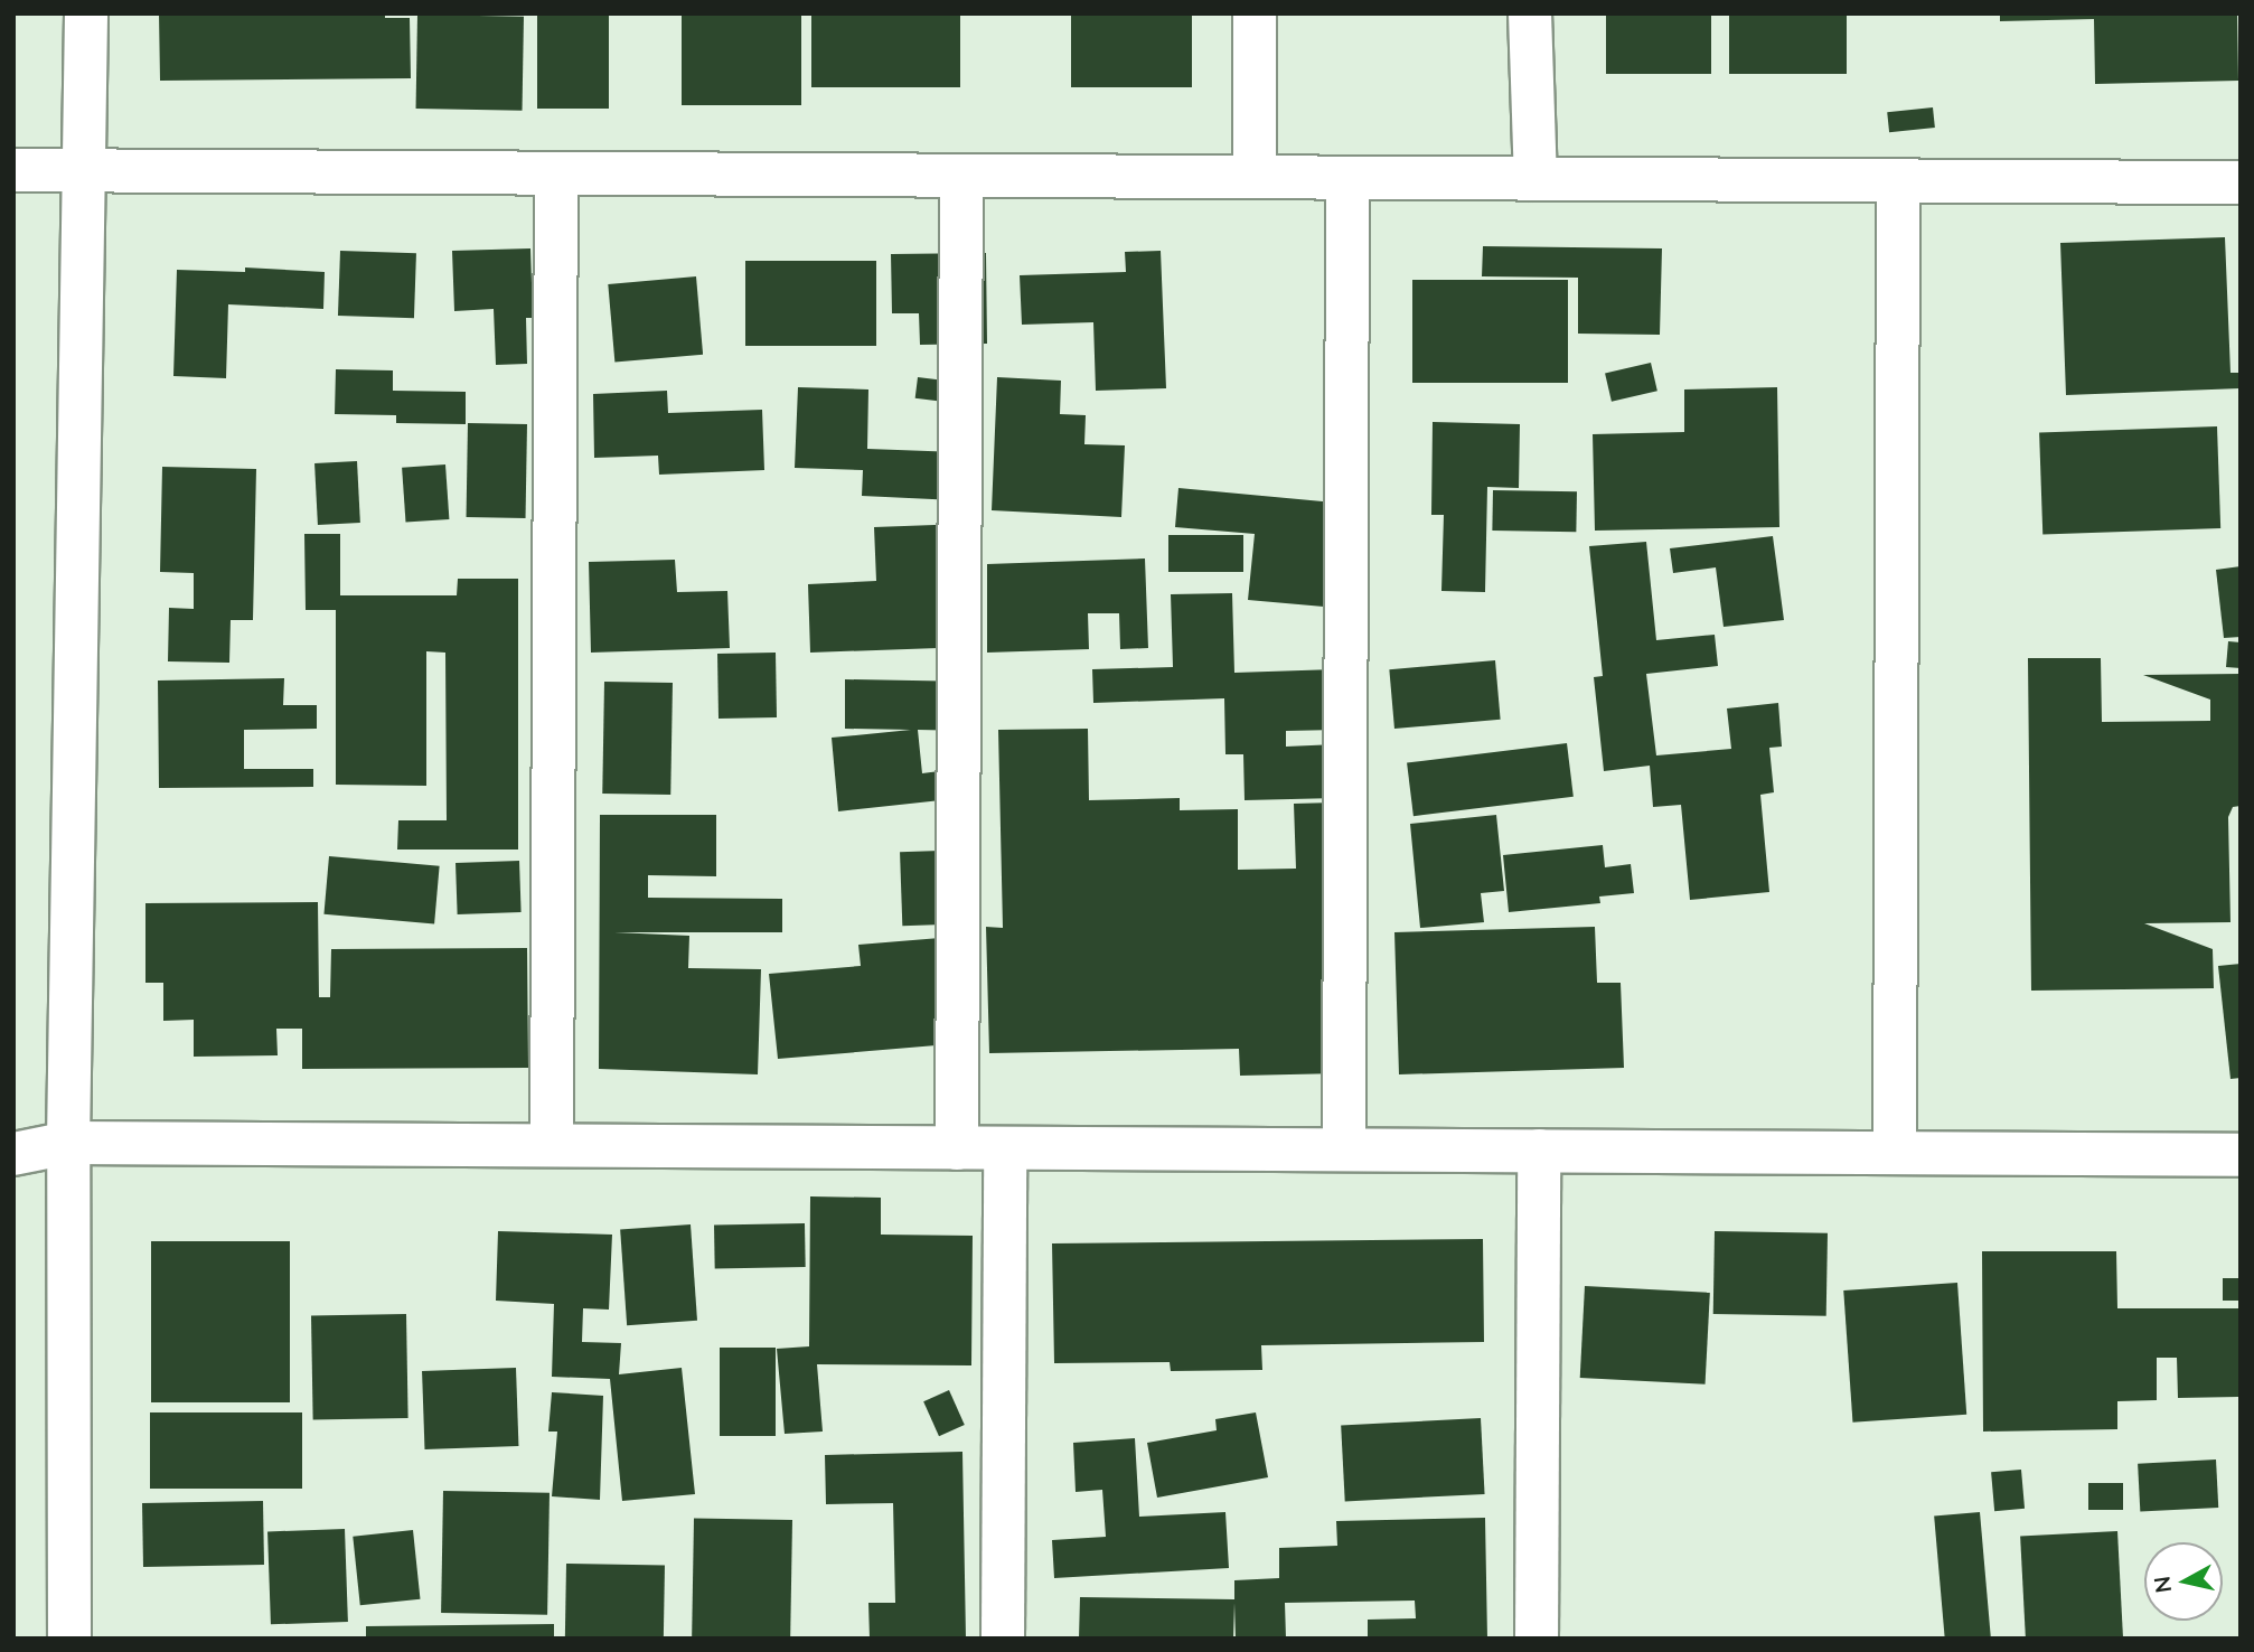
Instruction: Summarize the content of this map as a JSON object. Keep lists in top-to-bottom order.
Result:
{
  "north": "left"
}
